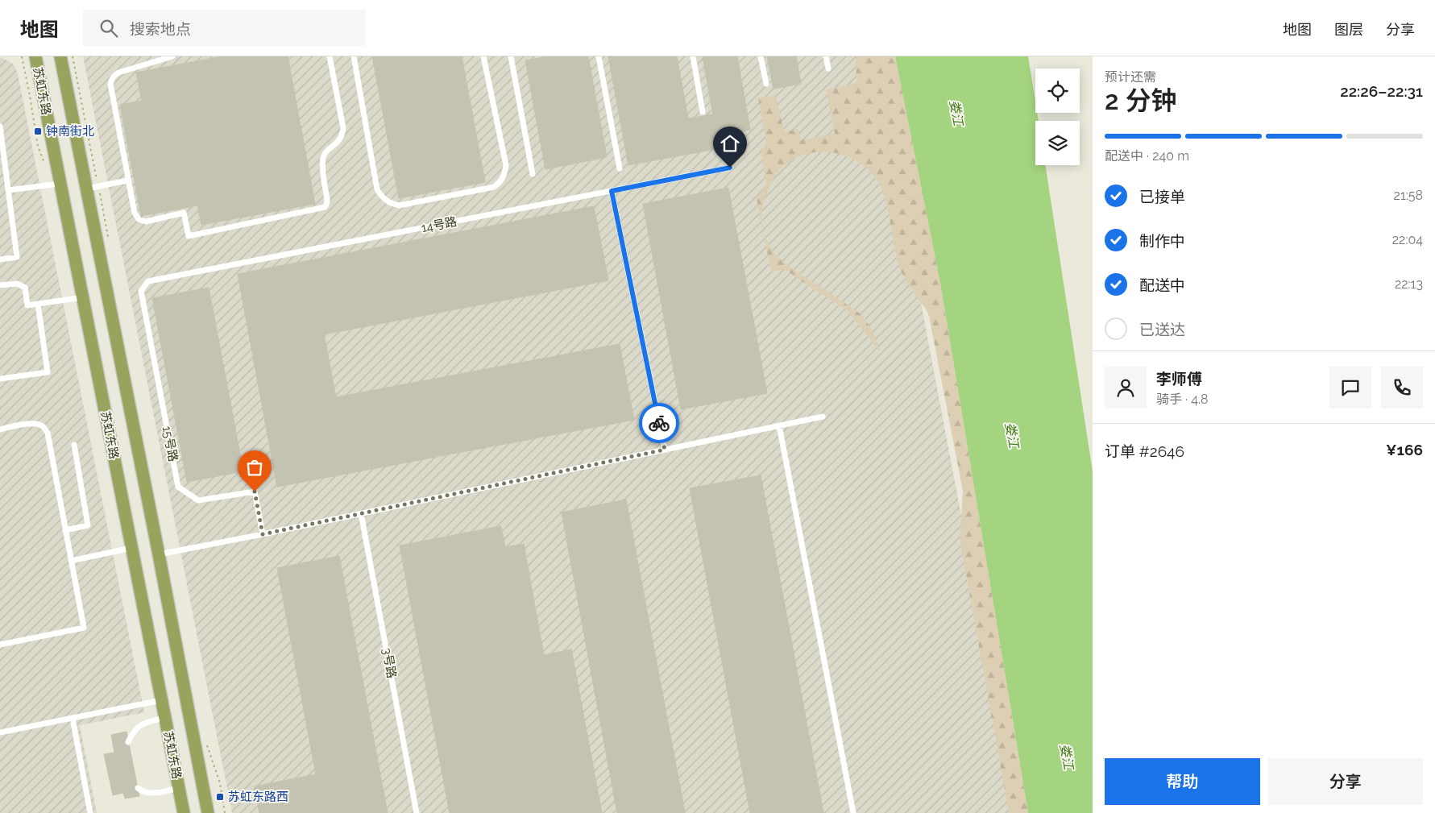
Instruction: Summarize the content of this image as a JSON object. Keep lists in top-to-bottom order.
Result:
{
  "streets": {
    "main road": ["苏虹东路"],
    "lane": ["14号路", "15号路", "3号路"]
  },
  "crossings": [
    ["14号路", "15号路"]
  ],
  "water": ["娄江"],
  "places": {
    "transit": ["钟南街北", "苏虹东路西"]
  },
  "page": {
    "header": "地图",
    "search": "搜索地点",
    "nav": ["地图", "图层", "分享"],
    "heading": ["2 分钟", "预计还需", "22:26–22:31"],
    "panel": [
      "李师傅",
      "骑手 · 4.8",
      "订单 #2646",
      "¥166"
    ],
    "bar": "配送中 · 240 m",
    "list": [
      ["已接单", "21:58"],
      ["制作中", "22:04"],
      ["配送中", "22:13"],
      "已送达"
    ],
    "buttons": ["帮助", "分享"]
  }
}
